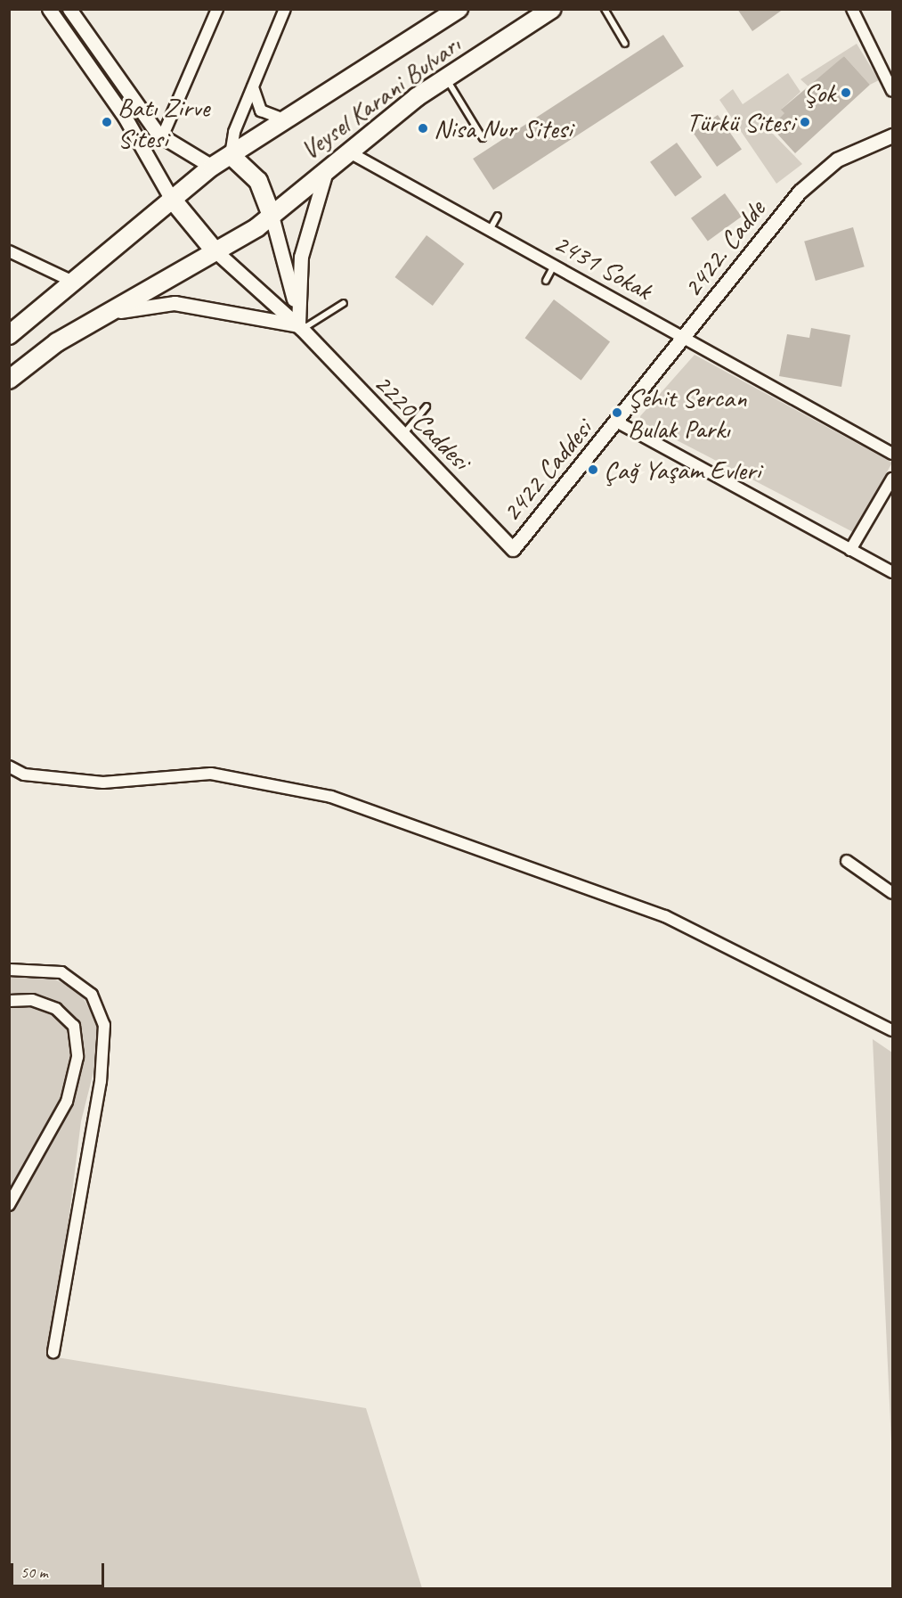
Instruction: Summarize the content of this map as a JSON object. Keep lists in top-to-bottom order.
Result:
{
  "streets": {
    "main road": ["Veysel Karani Bulvarı"],
    "street": [
      "2422. Cadde",
      "2431 Sokak",
      "2220 Caddesi",
      "2422 Caddesi"
    ]
  },
  "crossings": [
    ["Veysel Karani Bulvarı", "2431 Sokak"],
    ["Veysel Karani Bulvarı", "2220 Caddesi"],
    ["2422. Cadde", "2431 Sokak"],
    ["2422. Cadde", "2422 Caddesi"],
    ["2220 Caddesi", "2422 Caddesi"]
  ],
  "places": [
    "Şok",
    "Batı Zirve Sitesi",
    "Türkü Sitesi",
    "Nisa Nur Sitesi",
    "Şehit Sercan Bulak Parkı",
    "Çağ Yaşam Evleri"
  ],
  "scale_bar": "50 m"
}
